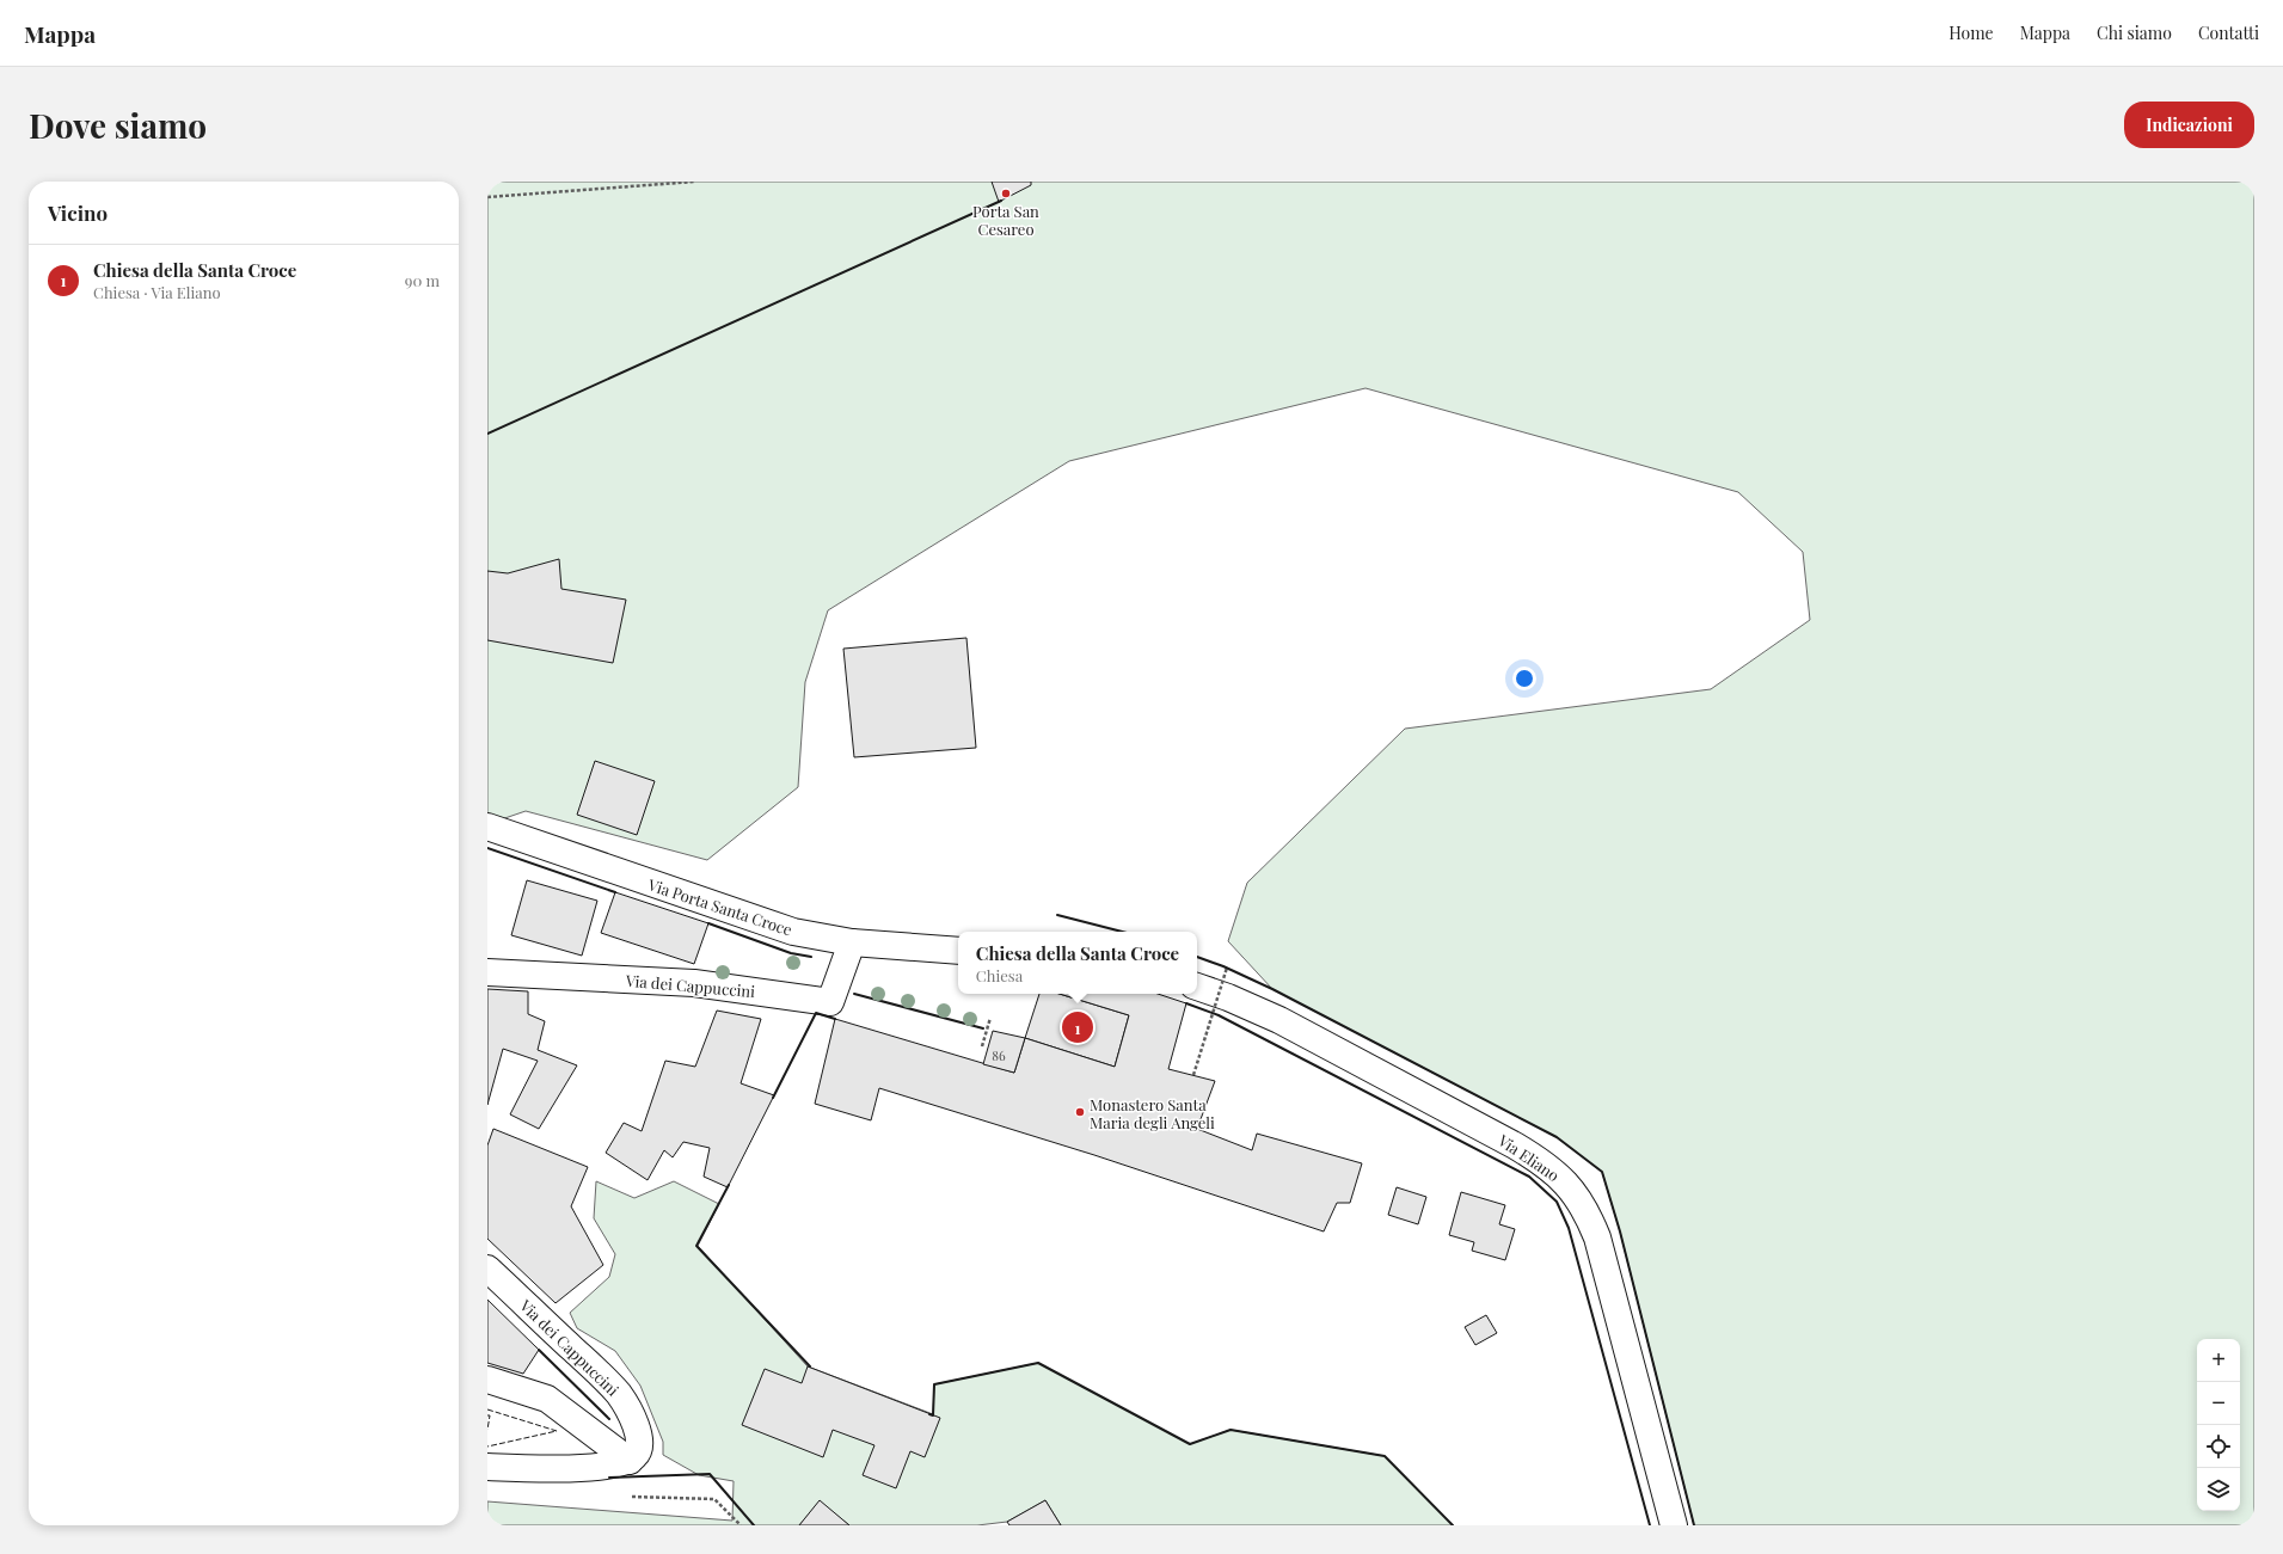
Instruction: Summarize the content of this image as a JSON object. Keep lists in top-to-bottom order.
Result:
{
  "streets": {
    "street": ["Via Porta Santa Croce", "Via dei Cappuccini", "Via Eliano"]
  },
  "crossings": [
    ["Via Porta Santa Croce", "Via dei Cappuccini"]
  ],
  "places": ["Porta San Cesareo", "Monastero Santa Maria degli Angeli"],
  "house_numbers": ["86"],
  "page": {
    "header": "Mappa",
    "nav": [
      "Home",
      "Mappa",
      "Chi siamo",
      "Contatti"
    ],
    "buttons": "Indicazioni",
    "title": "Dove siamo",
    "heading": "Vicino",
    "list": [
      {
        "mark": "1",
        "name": "Chiesa della Santa Croce",
        "note": "Chiesa · Via Eliano",
        "value": "90 m"
      }
    ],
    "popup": ["Chiesa della Santa Croce", "Chiesa"],
    "pins": "1",
    "map_buttons": ["+", "−"]
  }
}
